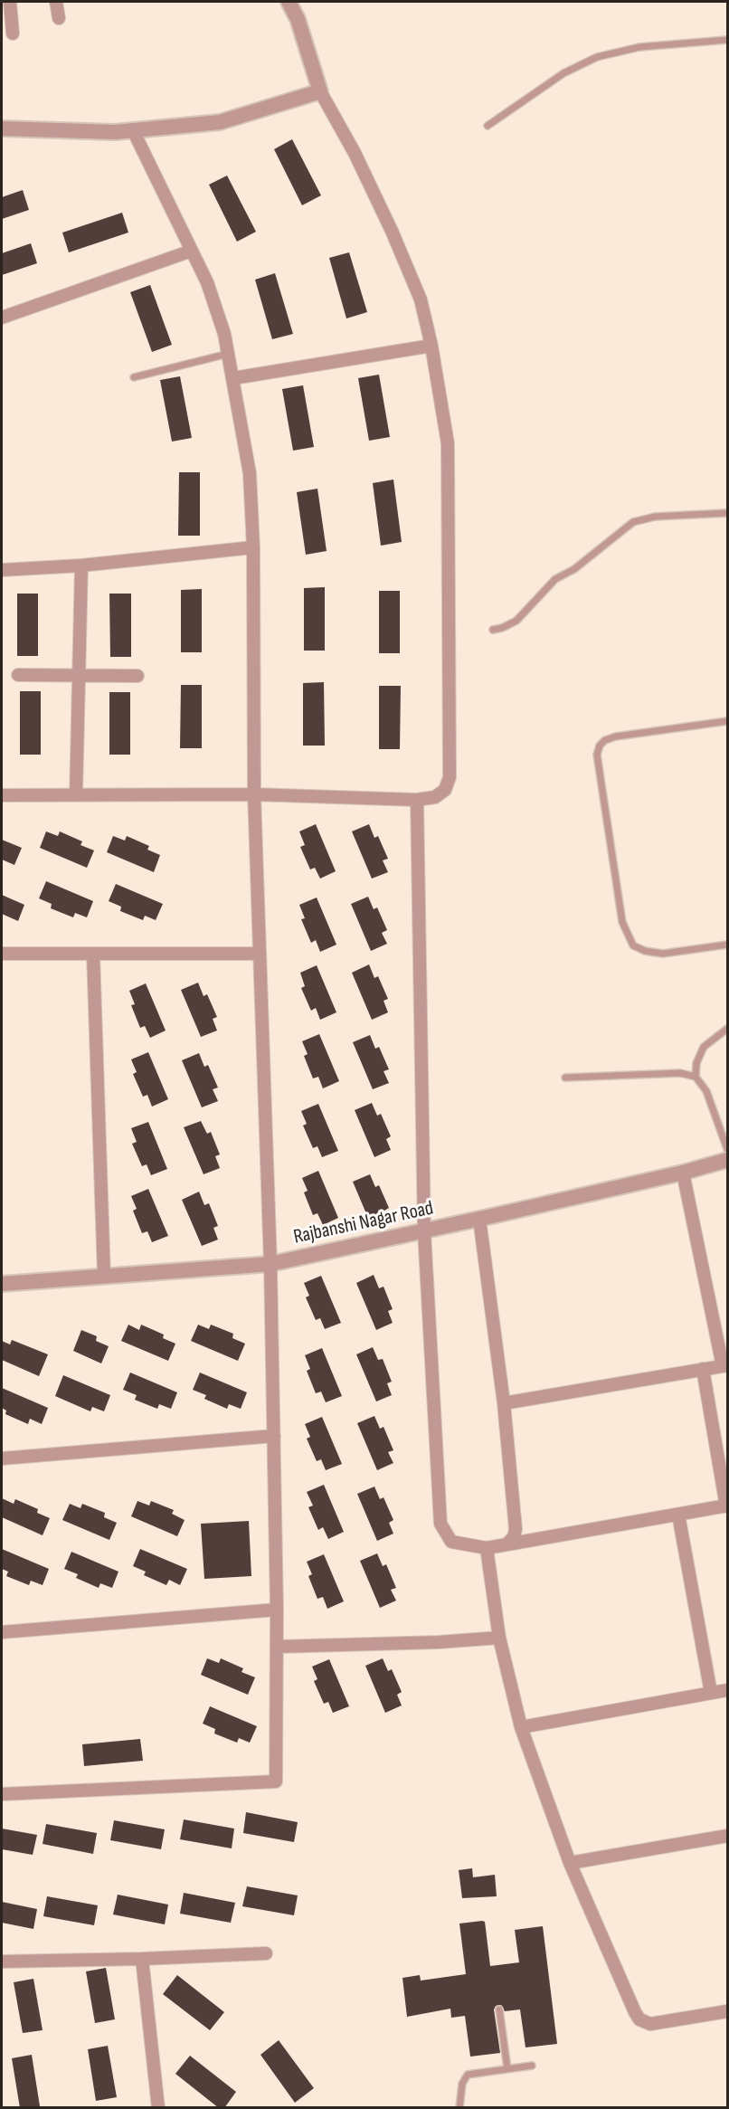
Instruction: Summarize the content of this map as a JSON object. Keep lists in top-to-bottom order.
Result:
{
  "streets": {
    "street": ["Rajbanshi Nagar Road"]
  }
}
